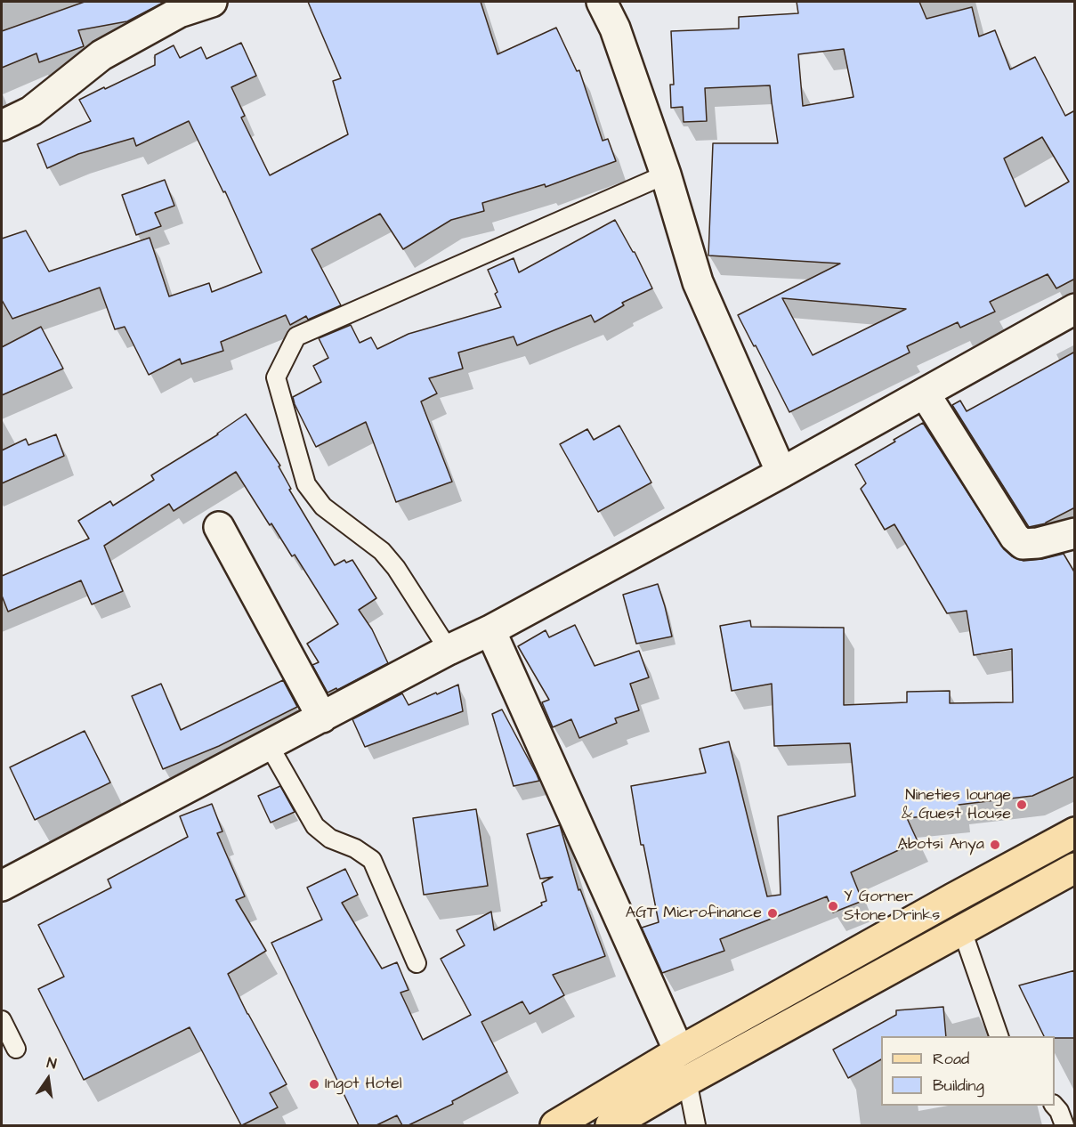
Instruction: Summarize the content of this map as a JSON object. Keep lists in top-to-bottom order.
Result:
{
  "places": [
    "Nineties lounge & Guest House",
    "Abotsi Anya",
    "Y Gorner Stone Drinks",
    "AGT Microfinance",
    "Ingot Hotel"
  ],
  "legend": ["Road", "Building"],
  "north": "top"
}
